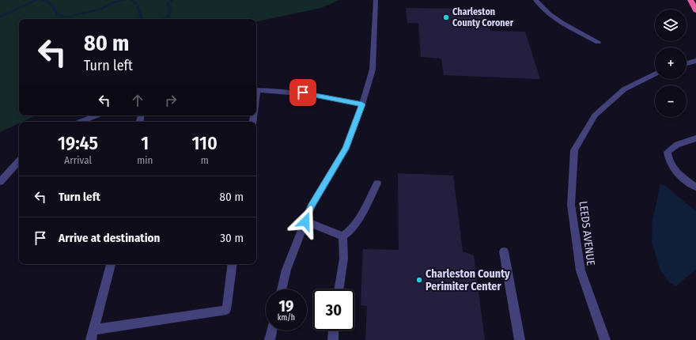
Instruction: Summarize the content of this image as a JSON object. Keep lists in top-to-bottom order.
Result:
{
  "streets": {
    "street": ["LEEDS AVENUE"]
  },
  "places": ["Charleston County Coroner", "Charleston County Perimiter Center"],
  "page": {
    "map_buttons": ["+", "−"],
    "turn": ["80 m", "Turn left"],
    "eta": [
      "19:45",
      "Arrival",
      "1",
      "min",
      "110",
      "m"
    ],
    "list": [
      {
        "name": "Turn left",
        "value": "80 m"
      },
      {
        "name": "Arrive at destination",
        "value": "30 m"
      }
    ],
    "speed": "19 km/h",
    "limit": "30"
  }
}
